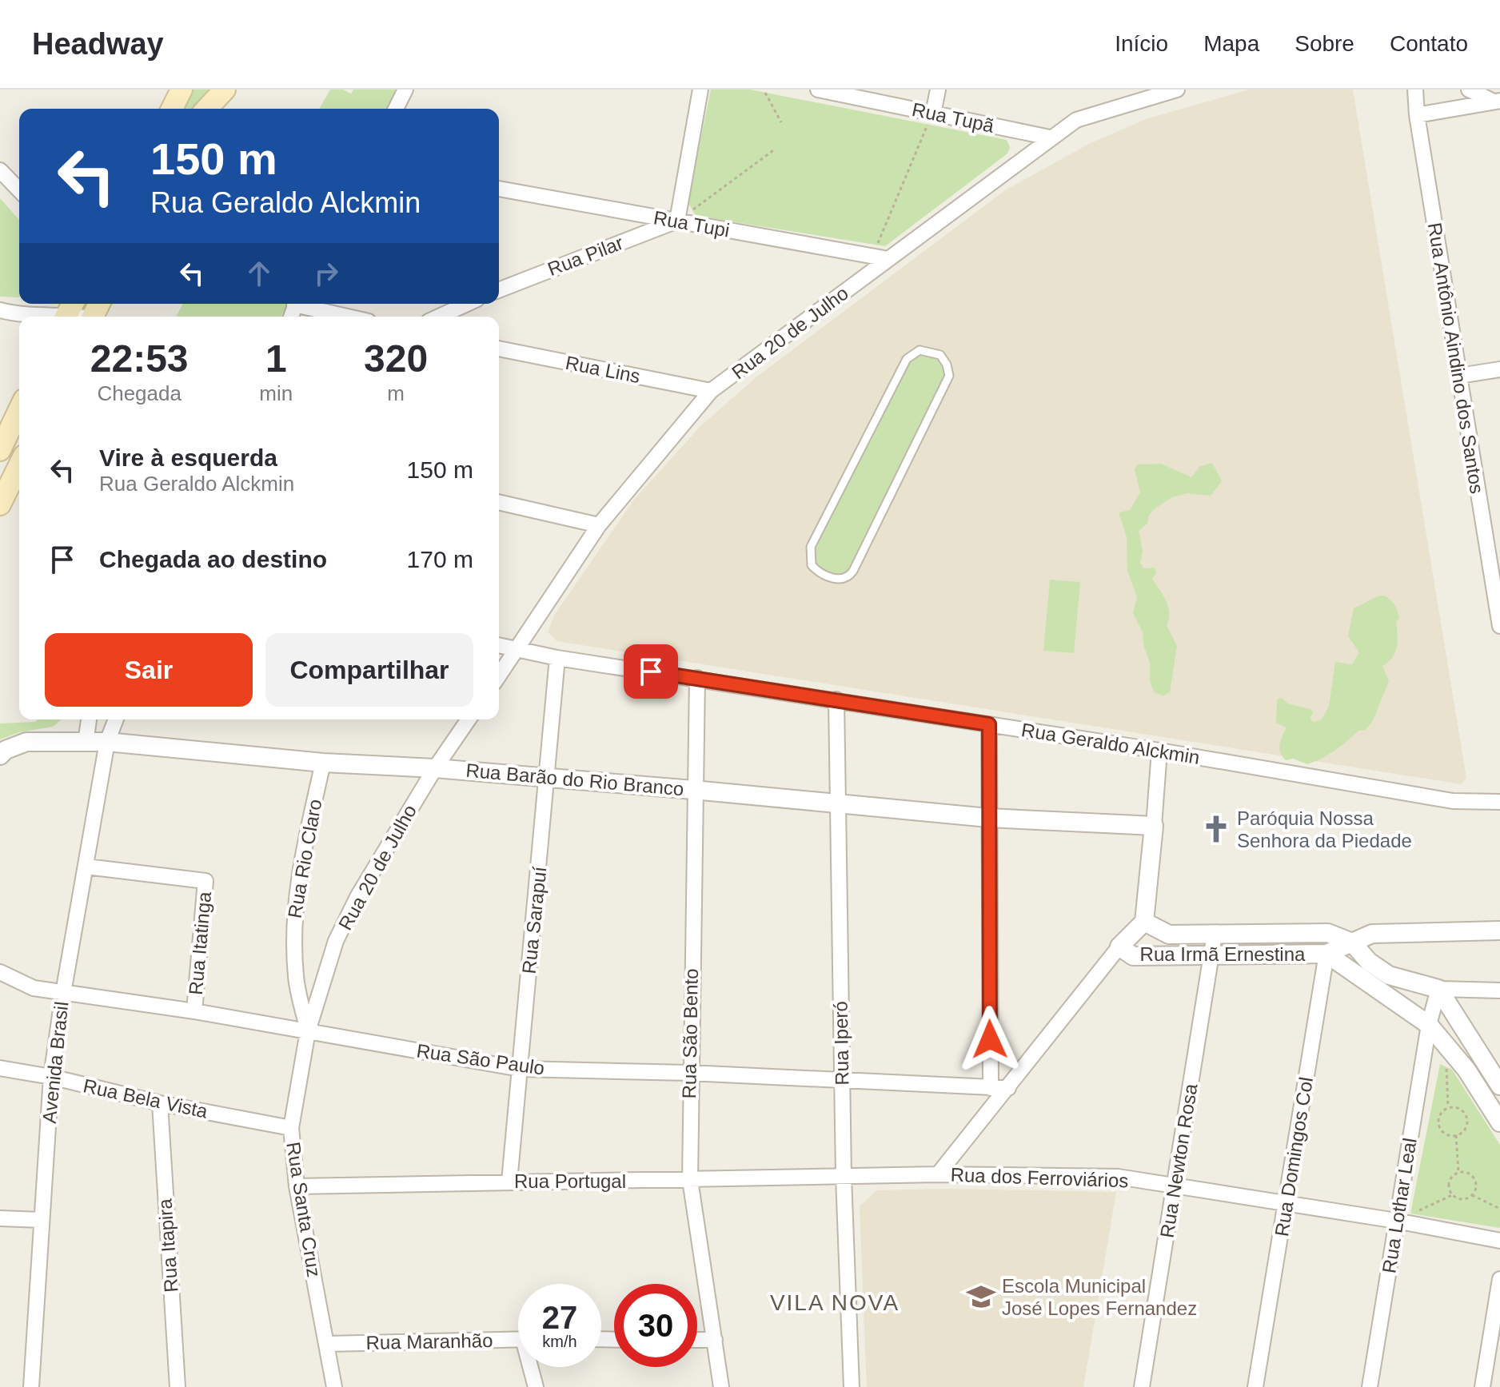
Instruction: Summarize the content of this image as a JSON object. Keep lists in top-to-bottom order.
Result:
{
  "streets": {
    "street": [
      "Rua Tupã",
      "Rua Tupi",
      "Rua Pilar",
      "Rua 20 de Julho",
      "Rua Antônio Aindino dos Santos",
      "Rua Lins",
      "Rua Geraldo Alckmin",
      "Rua Barão do Rio Branco",
      "Rua Rio Claro",
      "Rua Sarapuí",
      "Rua Itatinga",
      "Rua Irmã Ernestina",
      "Rua São Bento",
      "Rua Iperó",
      "Rua São Paulo",
      "Avenida Brasil",
      "Rua Bela Vista",
      "Rua Domingos Col",
      "Rua Newton Rosa",
      "Rua dos Ferroviários",
      "Rua Portugal",
      "Rua Lothar Leal",
      "Rua Santa Cruz",
      "Rua Itapira",
      "Rua Maranhão"
    ]
  },
  "crossings": [
    ["Rua Tupã", "Rua 20 de Julho"],
    ["Rua Tupi", "Rua Pilar"],
    ["Rua Tupi", "Rua 20 de Julho"],
    ["Rua 20 de Julho", "Rua Lins"],
    ["Rua 20 de Julho", "Rua Geraldo Alckmin"],
    ["Rua 20 de Julho", "Rua Barão do Rio Branco"],
    ["Rua 20 de Julho", "Rua Rio Claro"],
    ["Rua 20 de Julho", "Rua São Paulo"],
    ["Rua 20 de Julho", "Rua Santa Cruz"],
    ["Rua Geraldo Alckmin", "Rua Sarapuí"],
    ["Rua Geraldo Alckmin", "Rua São Bento"],
    ["Rua Geraldo Alckmin", "Rua Iperó"],
    ["Rua Barão do Rio Branco", "Rua Rio Claro"],
    ["Rua Barão do Rio Branco", "Rua Sarapuí"],
    ["Rua Barão do Rio Branco", "Rua São Bento"],
    ["Rua Barão do Rio Branco", "Rua Iperó"],
    ["Rua Barão do Rio Branco", "Avenida Brasil"],
    ["Rua Rio Claro", "Rua São Paulo"],
    ["Rua Rio Claro", "Rua Santa Cruz"],
    ["Rua Sarapuí", "Rua São Paulo"],
    ["Rua Sarapuí", "Rua Portugal"],
    ["Rua Itatinga", "Rua São Paulo"],
    ["Rua Itatinga", "Avenida Brasil"],
    ["Rua Irmã Ernestina", "Rua Domingos Col"],
    ["Rua Irmã Ernestina", "Rua Newton Rosa"],
    ["Rua São Bento", "Rua São Paulo"],
    ["Rua São Bento", "Rua Portugal"],
    ["Rua Iperó", "Rua São Paulo"],
    ["Rua Iperó", "Rua dos Ferroviários"],
    ["Rua Iperó", "Rua Portugal"],
    ["Rua São Paulo", "Avenida Brasil"],
    ["Rua São Paulo", "Rua Santa Cruz"],
    ["Avenida Brasil", "Rua Bela Vista"],
    ["Rua Bela Vista", "Rua Santa Cruz"],
    ["Rua Bela Vista", "Rua Itapira"],
    ["Rua Domingos Col", "Rua dos Ferroviários"],
    ["Rua Newton Rosa", "Rua dos Ferroviários"],
    ["Rua dos Ferroviários", "Rua Portugal"],
    ["Rua dos Ferroviários", "Rua Lothar Leal"],
    ["Rua Portugal", "Rua Santa Cruz"],
    ["Rua Santa Cruz", "Rua Maranhão"]
  ],
  "districts": ["VILA NOVA"],
  "places": {
    "church": ["Paróquia Nossa Senhora da Piedade"],
    "school or university": ["Escola Municipal José Lopes Fernandez"]
  },
  "page": {
    "header": "Headway",
    "nav": [
      "Início",
      "Mapa",
      "Sobre",
      "Contato"
    ],
    "turn": ["150 m", "Rua Geraldo Alckmin"],
    "eta": [
      "22:53",
      "Chegada",
      "1",
      "min",
      "320",
      "m"
    ],
    "list": [
      {
        "name": "Vire à esquerda",
        "note": "Rua Geraldo Alckmin",
        "value": "150 m"
      },
      {
        "name": "Chegada ao destino",
        "value": "170 m"
      }
    ],
    "buttons": ["Sair", "Compartilhar"],
    "speed": "27 km/h",
    "limit": "30"
  }
}
